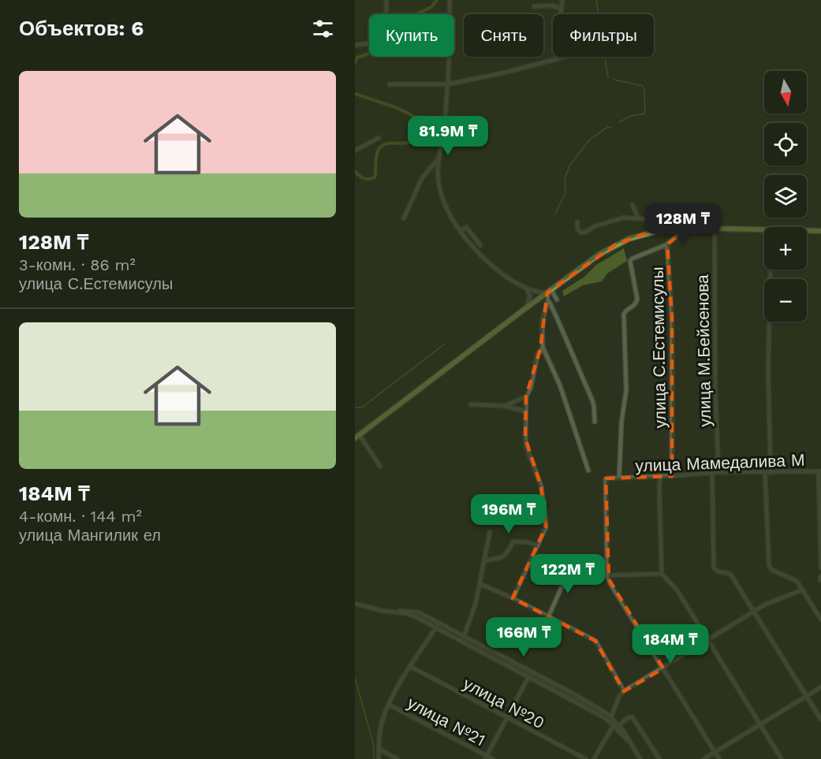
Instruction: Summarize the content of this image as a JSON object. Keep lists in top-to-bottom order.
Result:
{
  "streets": {
    "street": [
      "улица С.Естемисулы",
      "улица М.Бейсенова",
      "улица Мамедалива М",
      "улица №20",
      "улица №21"
    ]
  },
  "crossings": [
    ["улица С.Естемисулы", "улица Мамедалива М"],
    ["улица М.Бейсенова", "улица Мамедалива М"]
  ],
  "north": "bottom",
  "page": {
    "heading": "Объектов: 6",
    "chip": ["Купить", "Снять", "Фильтры"],
    "list": [
      {
        "name": "128M ₸",
        "note": "3-комн. · 86 m² · улица С.Естемисулы"
      },
      {
        "name": "184M ₸",
        "note": "4-комн. · 144 m² · улица Мангилик ел"
      }
    ],
    "map_buttons": ["+", "−"],
    "price": [
      "81.9M ₸",
      "128M ₸",
      "196M ₸",
      "122M ₸",
      "166M ₸",
      "184M ₸"
    ]
  }
}
